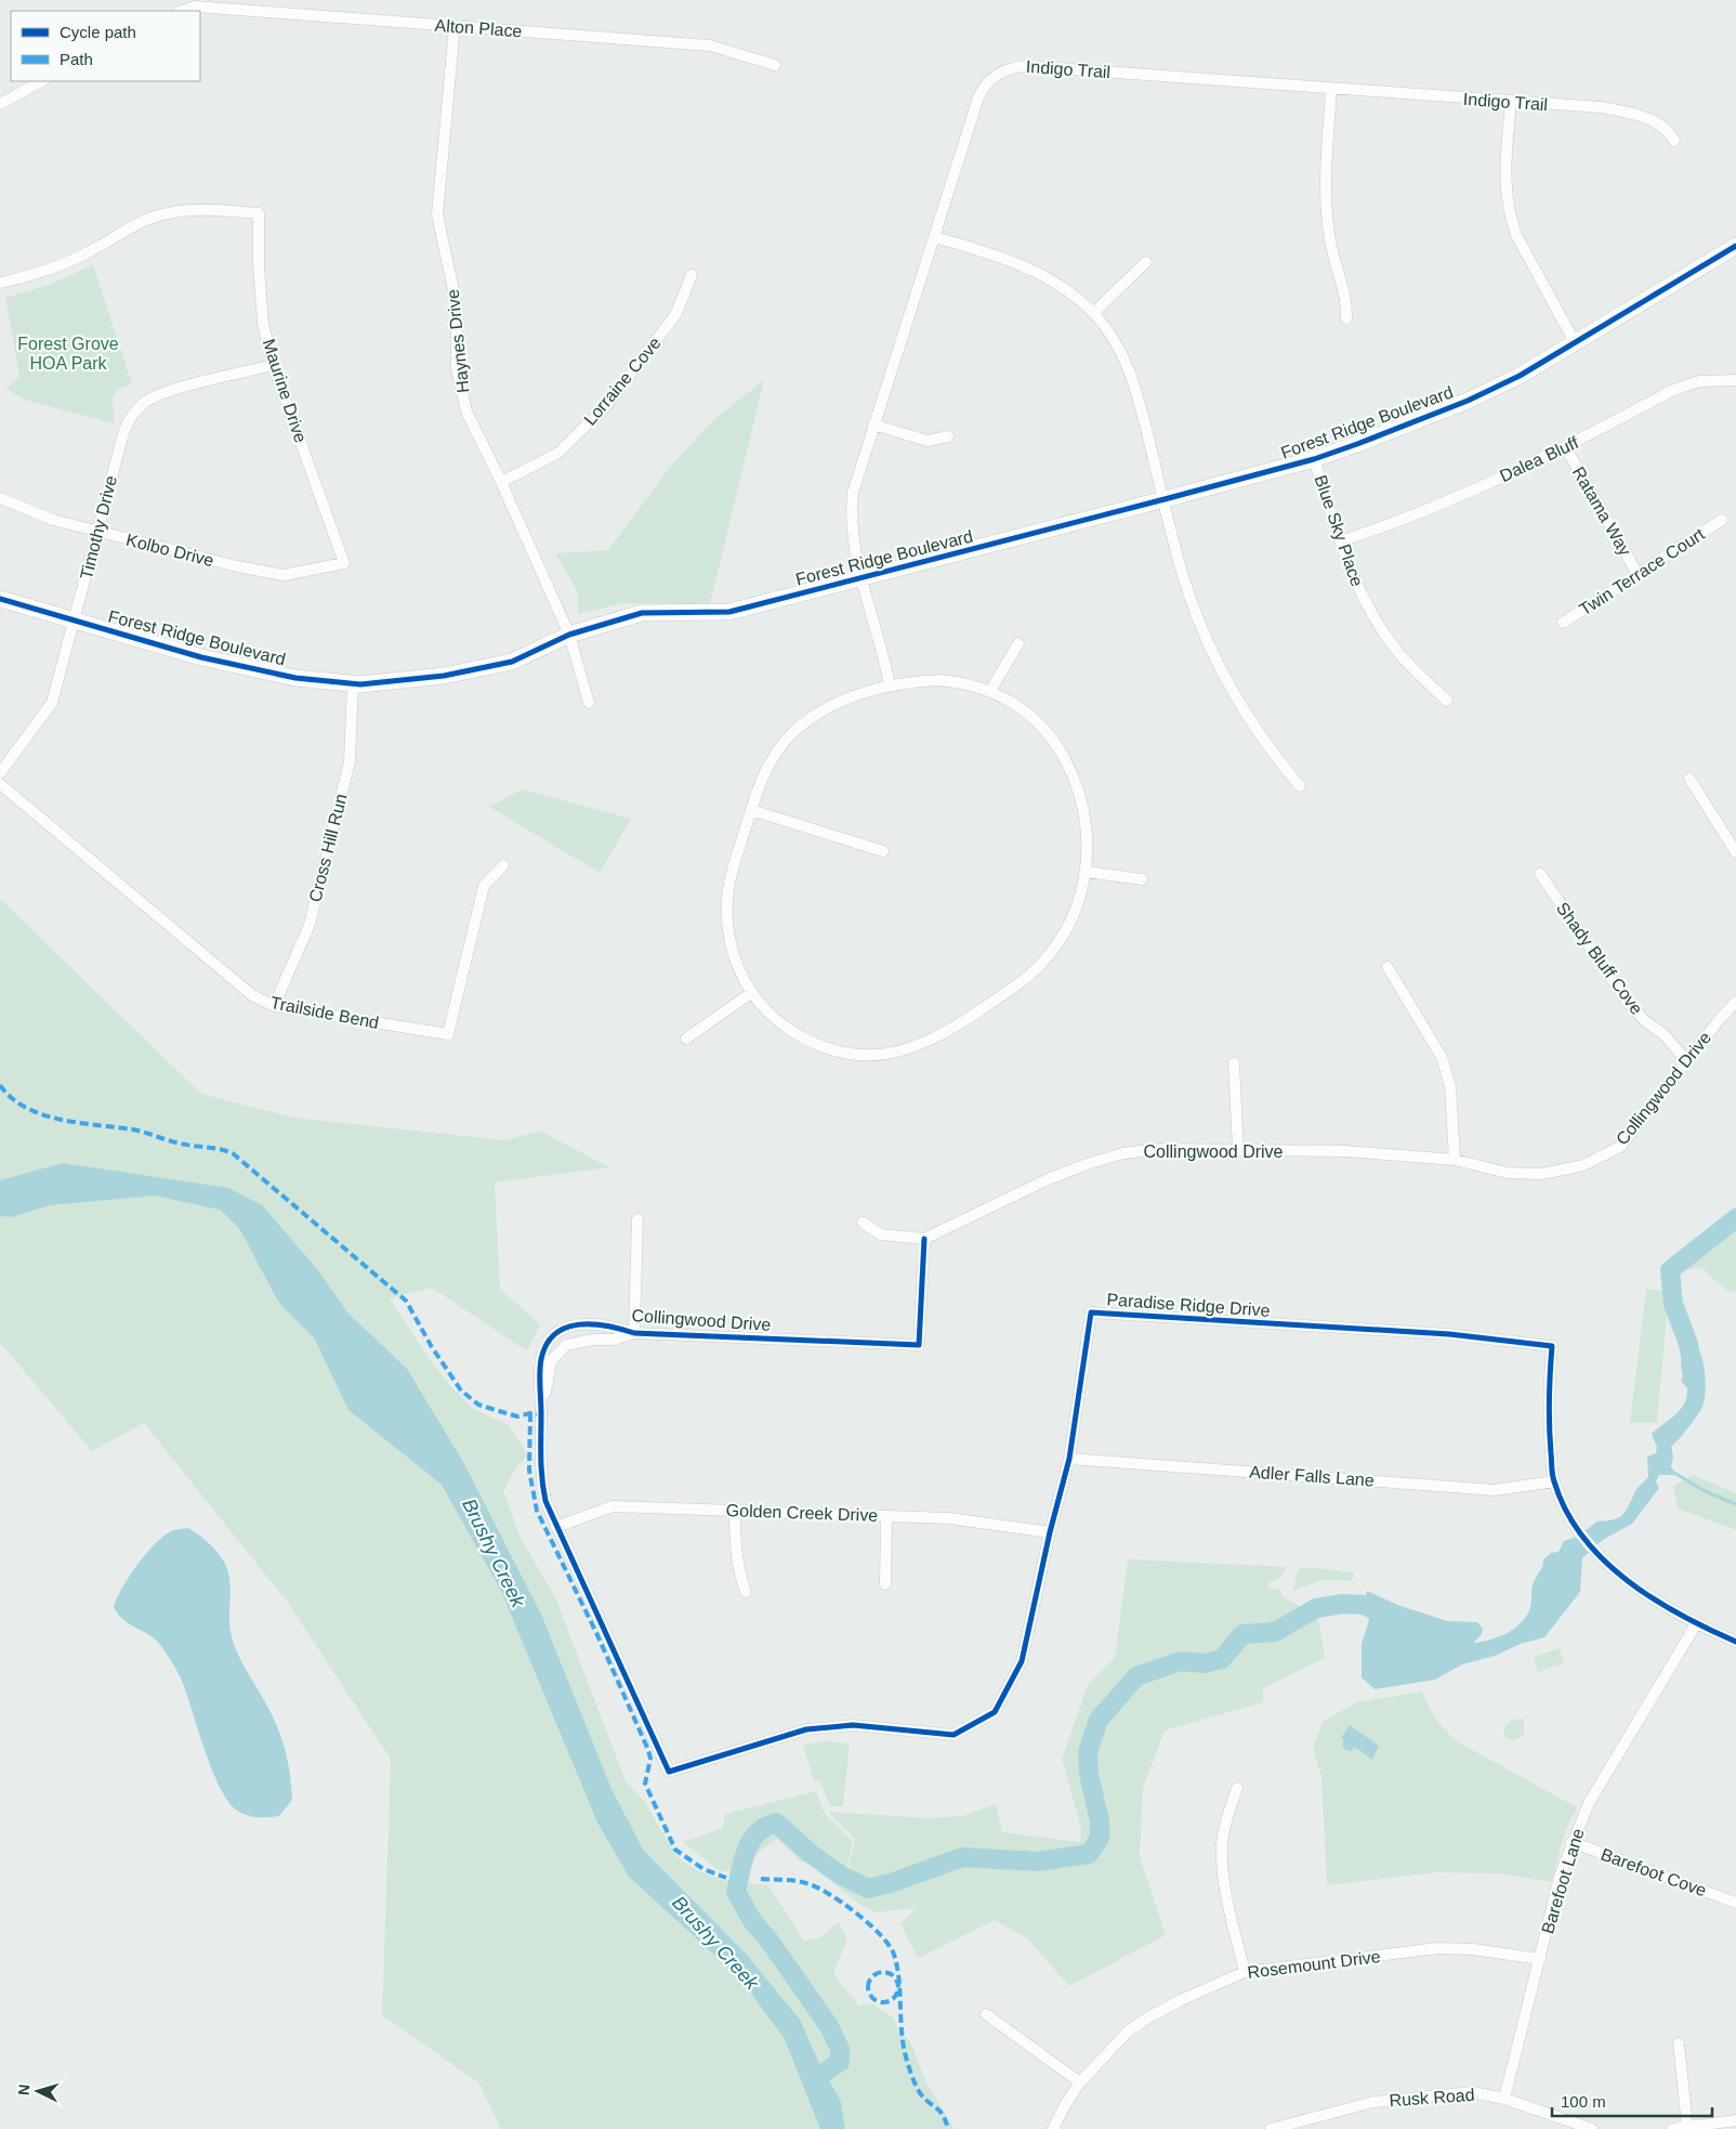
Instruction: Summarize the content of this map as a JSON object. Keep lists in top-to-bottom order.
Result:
{
  "streets": {
    "street": [
      "Alton Place",
      "Indigo Trail",
      "Haynes Drive",
      "Lorraine Cove",
      "Maurine Drive",
      "Forest Ridge Boulevard",
      "Dalea Bluff",
      "Ratama Way",
      "Timothy Drive",
      "Blue Sky Place",
      "Kolbo Drive",
      "Twin Terrace Court",
      "Cross Hill Run",
      "Shady Bluff Cove",
      "Trailside Bend",
      "Collingwood Drive",
      "Paradise Ridge Drive",
      "Adler Falls Lane",
      "Golden Creek Drive",
      "Barefoot Cove",
      "Barefoot Lane",
      "Rosemount Drive",
      "Rusk Road"
    ]
  },
  "crossings": [
    ["Alton Place", "Haynes Drive"],
    ["Indigo Trail", "Forest Ridge Boulevard"],
    ["Haynes Drive", "Lorraine Cove"],
    ["Haynes Drive", "Forest Ridge Boulevard"],
    ["Maurine Drive", "Timothy Drive"],
    ["Maurine Drive", "Kolbo Drive"],
    ["Forest Ridge Boulevard", "Timothy Drive"],
    ["Forest Ridge Boulevard", "Blue Sky Place"],
    ["Forest Ridge Boulevard", "Cross Hill Run"],
    ["Dalea Bluff", "Ratama Way"],
    ["Dalea Bluff", "Blue Sky Place"],
    ["Ratama Way", "Twin Terrace Court"],
    ["Timothy Drive", "Kolbo Drive"],
    ["Cross Hill Run", "Trailside Bend"],
    ["Shady Bluff Cove", "Collingwood Drive"],
    ["Collingwood Drive", "Paradise Ridge Drive"],
    ["Collingwood Drive", "Golden Creek Drive"],
    ["Paradise Ridge Drive", "Adler Falls Lane"],
    ["Paradise Ridge Drive", "Golden Creek Drive"],
    ["Paradise Ridge Drive", "Barefoot Lane"],
    ["Barefoot Cove", "Barefoot Lane"],
    ["Barefoot Lane", "Rosemount Drive"],
    ["Barefoot Lane", "Rusk Road"]
  ],
  "water": ["Brushy Creek"],
  "parks": ["Forest Grove HOA Park"],
  "legend": ["Cycle path", "Path"],
  "scale_bar": "100 m",
  "north": "left"
}
